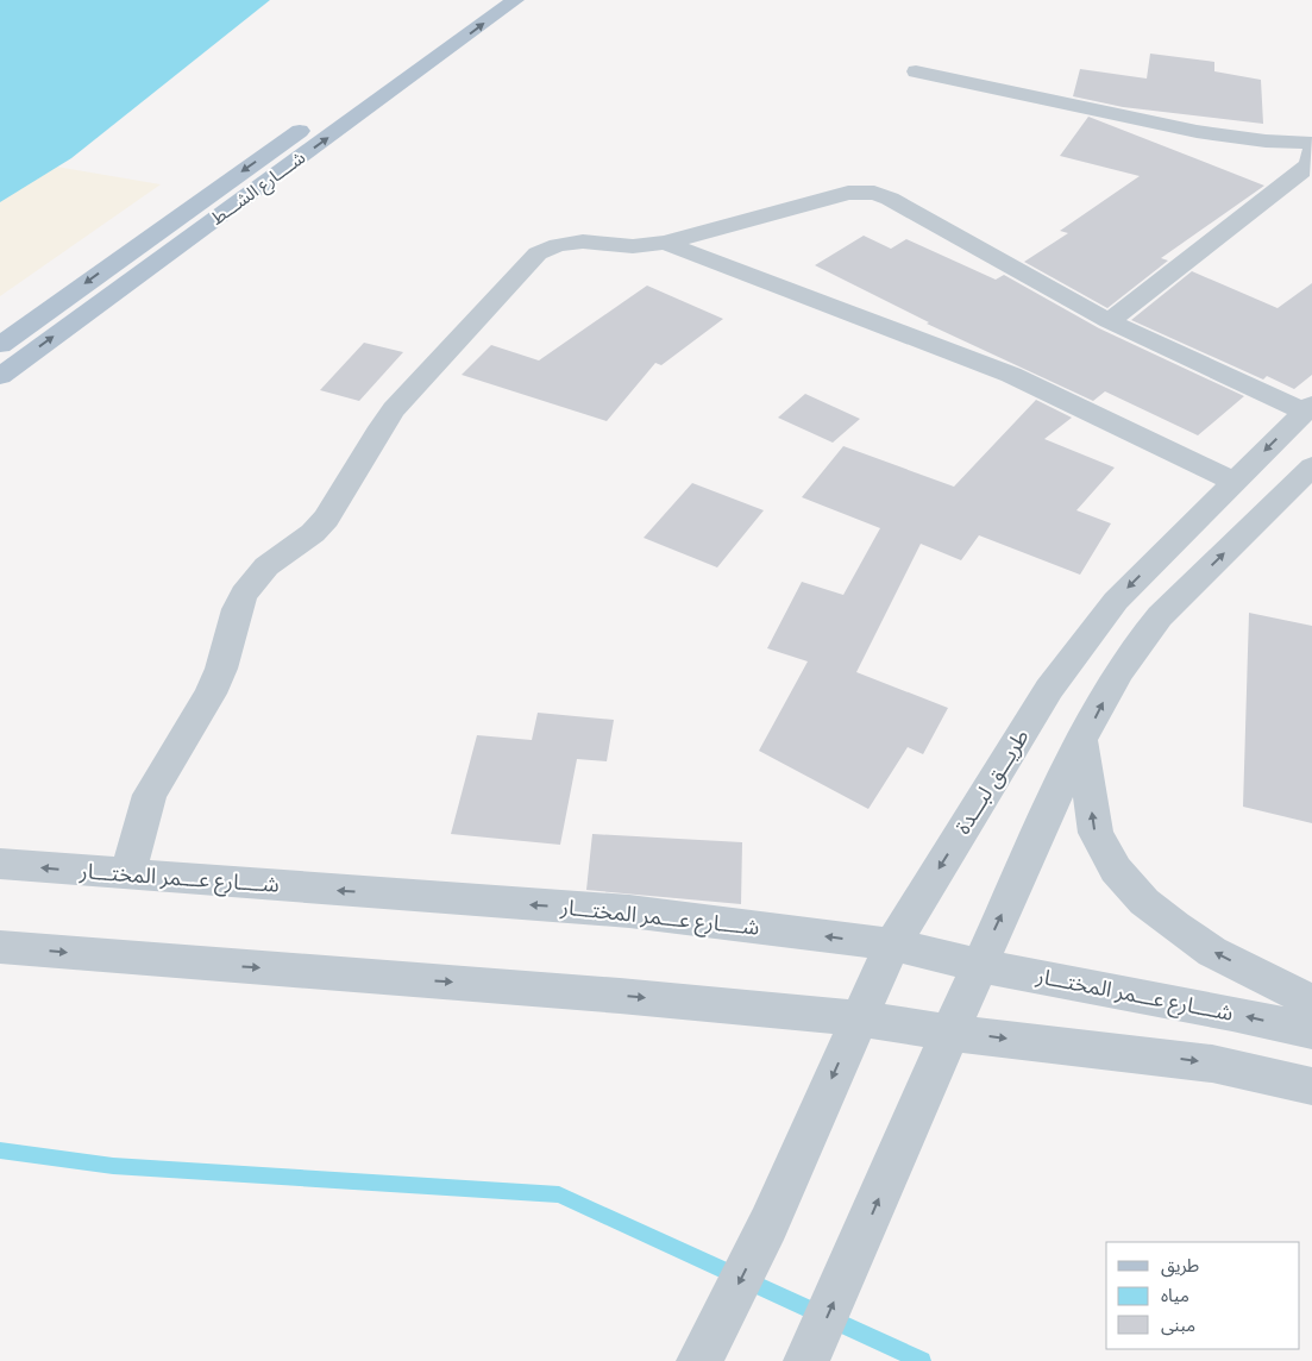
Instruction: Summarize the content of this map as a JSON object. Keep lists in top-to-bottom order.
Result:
{
  "streets": {
    "main road": ["شــــارع الشـــط"],
    "street": ["طريـــق لبـــدة", "شــــارع عـــمر المختـــار"]
  },
  "crossings": [
    ["طريـــق لبـــدة", "شــــارع عـــمر المختـــار"]
  ],
  "legend": ["طريق", "مياه", "مبنى"]
}
